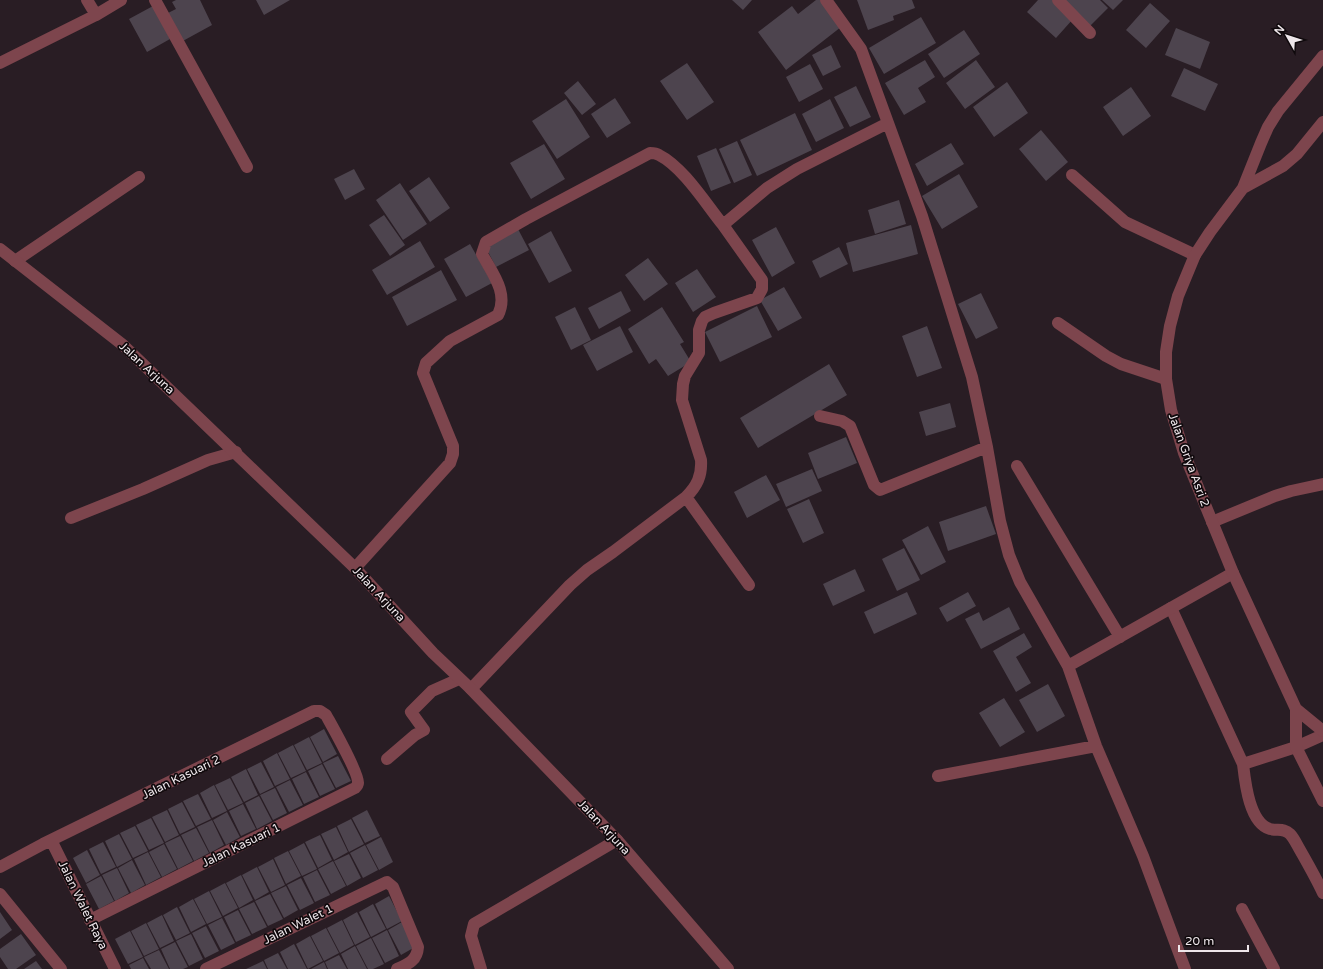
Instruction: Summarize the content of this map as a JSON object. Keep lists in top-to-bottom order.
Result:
{
  "streets": {
    "street": [
      "Jalan Arjuna",
      "Jalan Griya Asri 2",
      "Jalan Kasuari 2",
      "Jalan Kasuari 1",
      "Jalan Walet Raya",
      "Jalan Walet 1"
    ]
  },
  "crossings": [
    ["Jalan Kasuari 2", "Jalan Kasuari 1"],
    ["Jalan Kasuari 2", "Jalan Walet Raya"],
    ["Jalan Kasuari 1", "Jalan Walet Raya"]
  ],
  "scale_bar": "20 m",
  "north": "top left"
}
